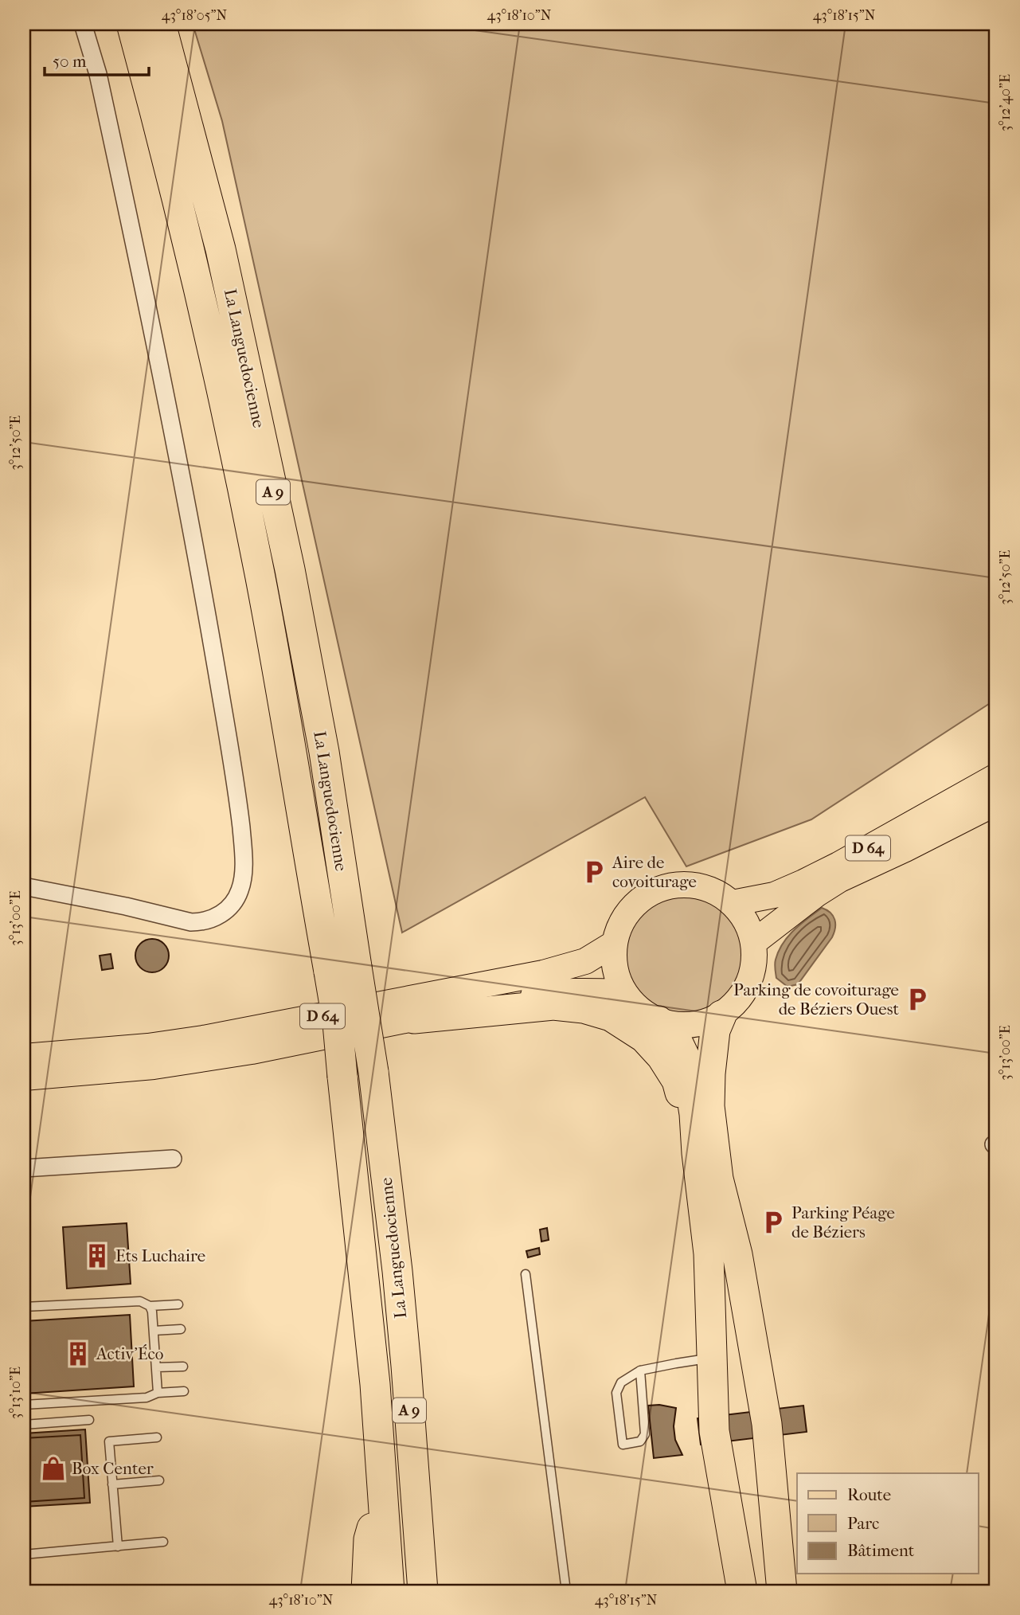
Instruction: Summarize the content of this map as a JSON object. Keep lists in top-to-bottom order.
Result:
{
  "streets": {
    "highway": ["La Languedocienne", "A 9"],
    "main road": ["D 64"]
  },
  "places": {
    "parking": ["Aire de covoiturage", "Parking de covoiturage de Béziers Ouest", "Parking Péage de Béziers"],
    "building": ["Ets Luchaire", "Activ'Éco"],
    "shop": ["Box Center"]
  },
  "legend": ["Route", "Parc", "Bâtiment"],
  "scale_bar": "50 m",
  "coordinates": [
    "43°18'05\"N",
    "43°18'10\"N",
    "43°18'15\"N",
    "3°12'40\"E",
    "3°12'50\"E",
    "3°13'00\"E",
    "3°13'10\"E"
  ]
}
